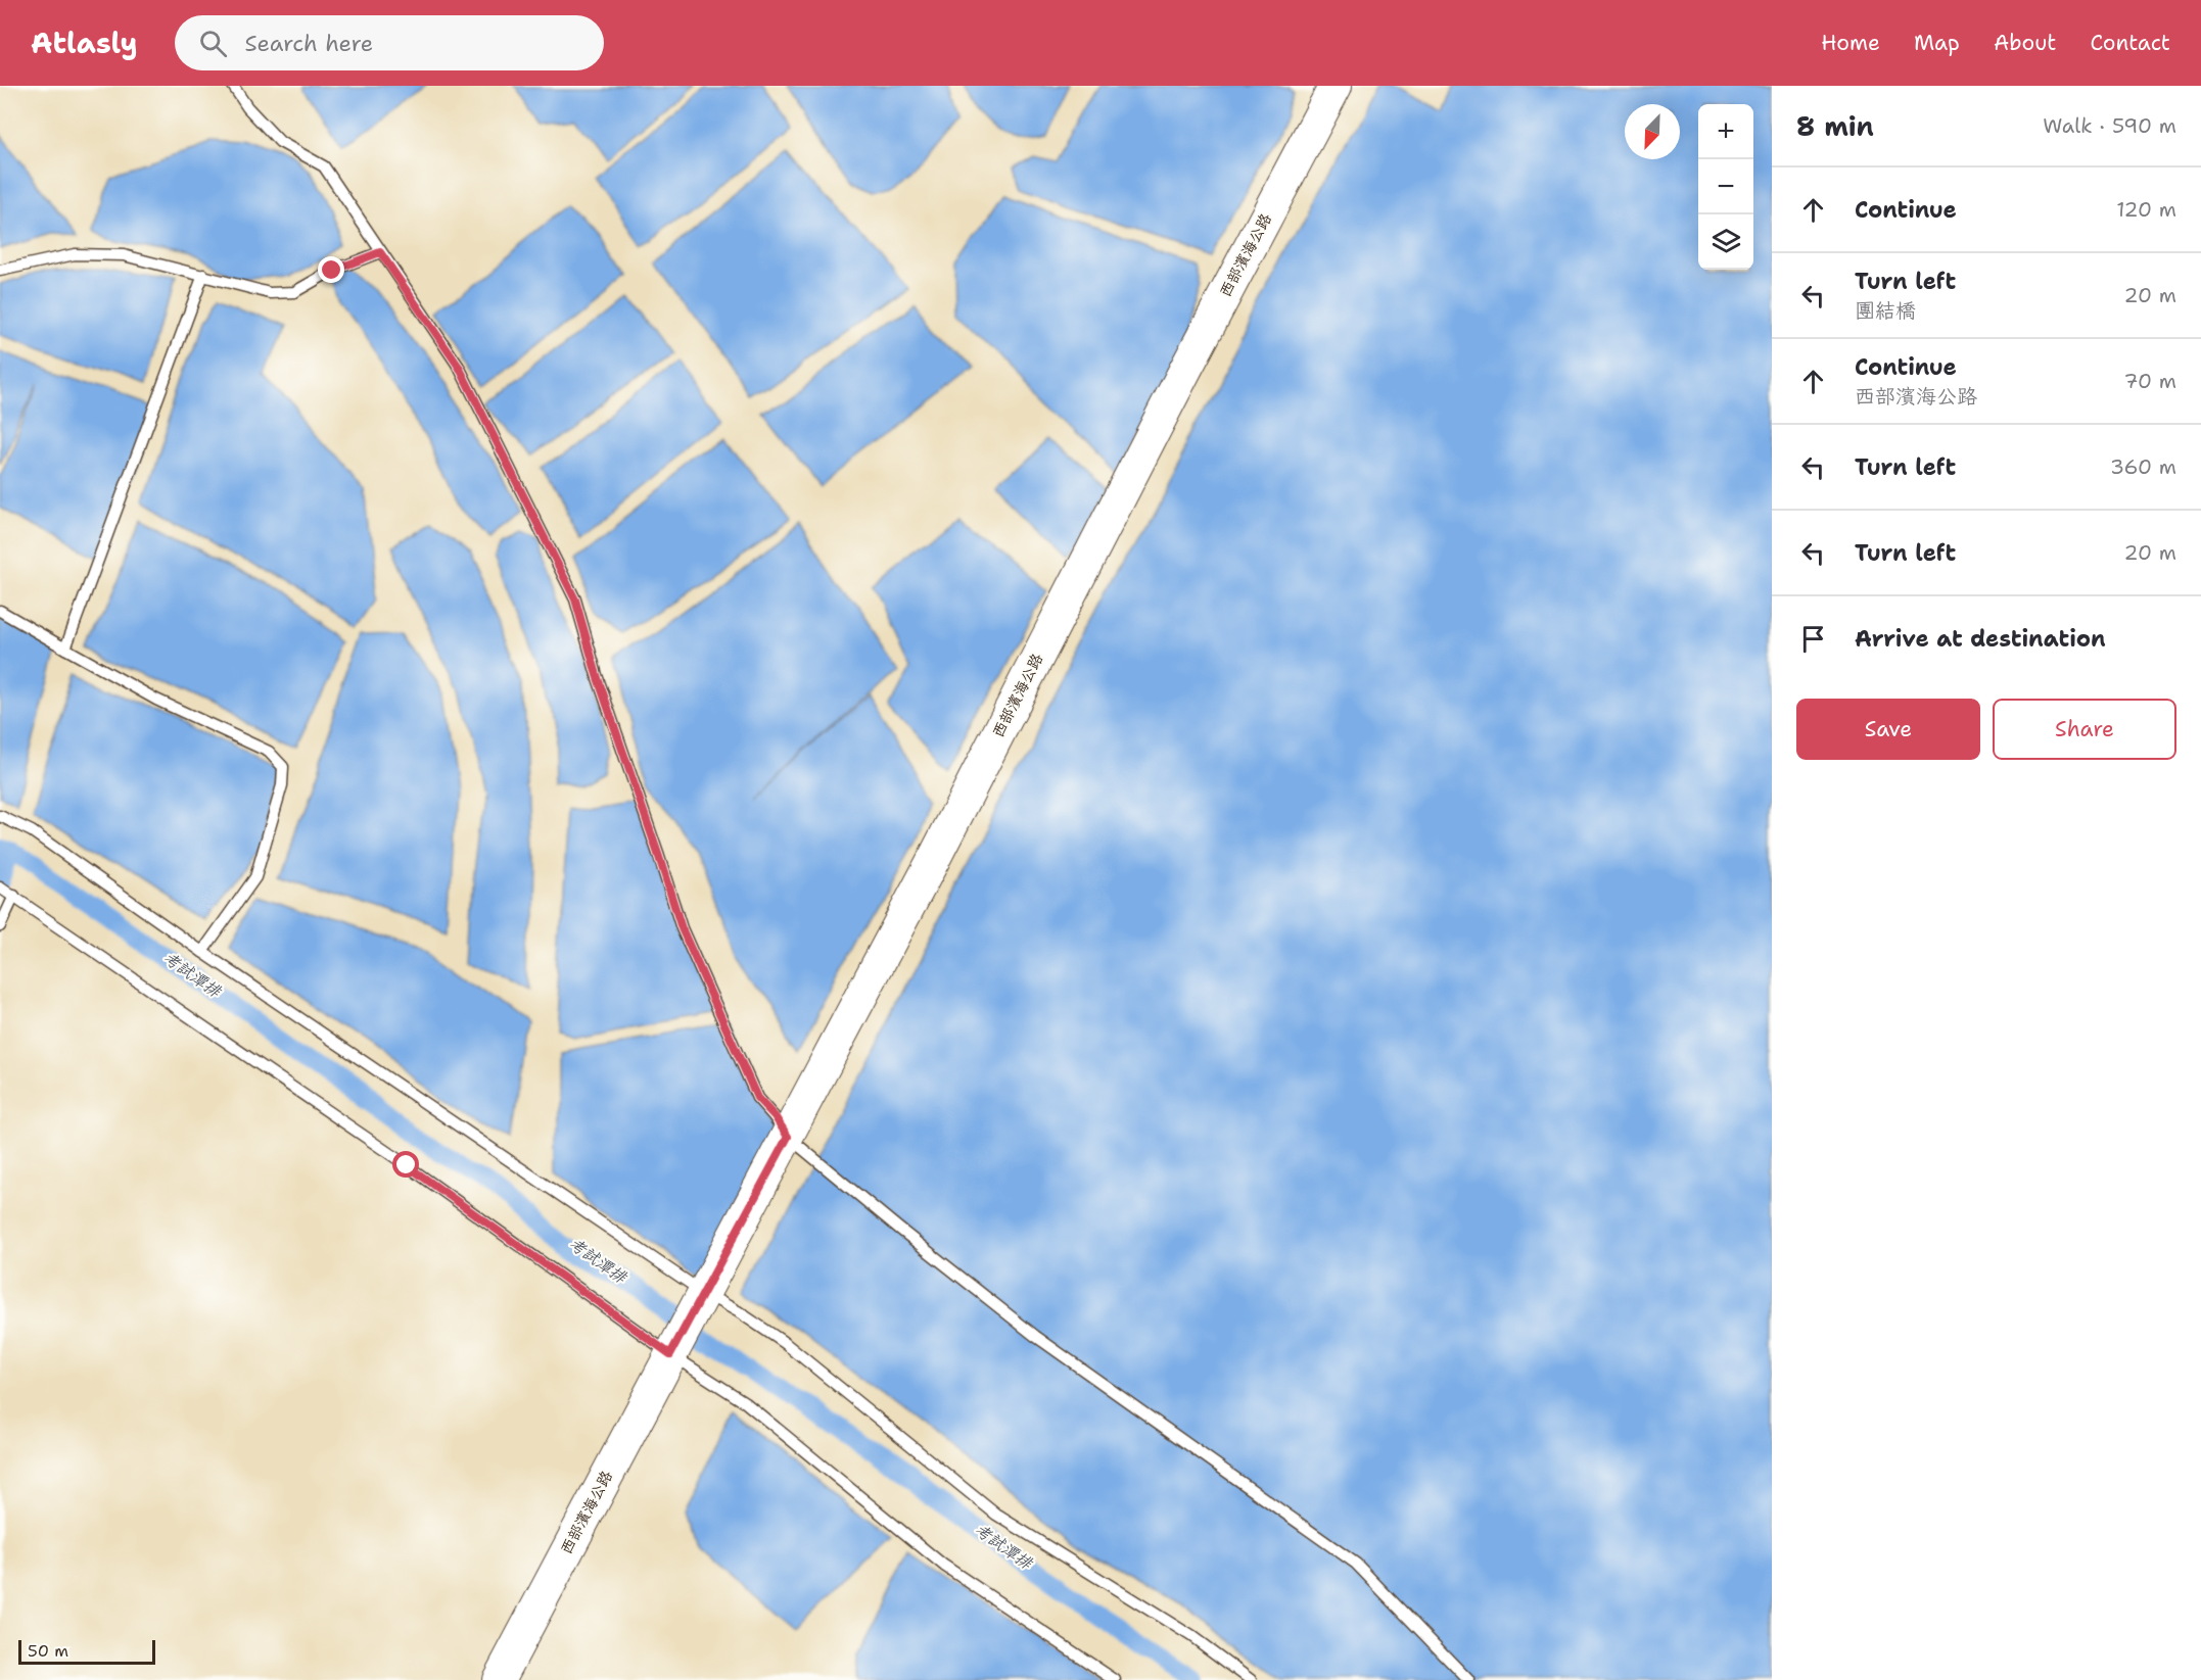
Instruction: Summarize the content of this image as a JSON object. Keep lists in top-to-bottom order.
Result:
{
  "streets": {
    "main road": ["西部濱海公路"]
  },
  "water": ["考試潭排"],
  "scale_bar": "50 m",
  "north": "bottom left",
  "page": {
    "header": "Atlasly",
    "search": "Search here",
    "nav": [
      "Home",
      "Map",
      "About",
      "Contact"
    ],
    "heading": ["8 min", "Walk · 590 m"],
    "map_buttons": ["+", "−"],
    "list": [
      ["Continue", "120 m"],
      ["Turn left", "團結橋", "20 m"],
      ["Continue", "西部濱海公路", "70 m"],
      ["Turn left", "360 m"],
      ["Turn left", "20 m"],
      "Arrive at destination"
    ],
    "buttons": ["Save", "Share"],
    "scale": "50 m"
  }
}
